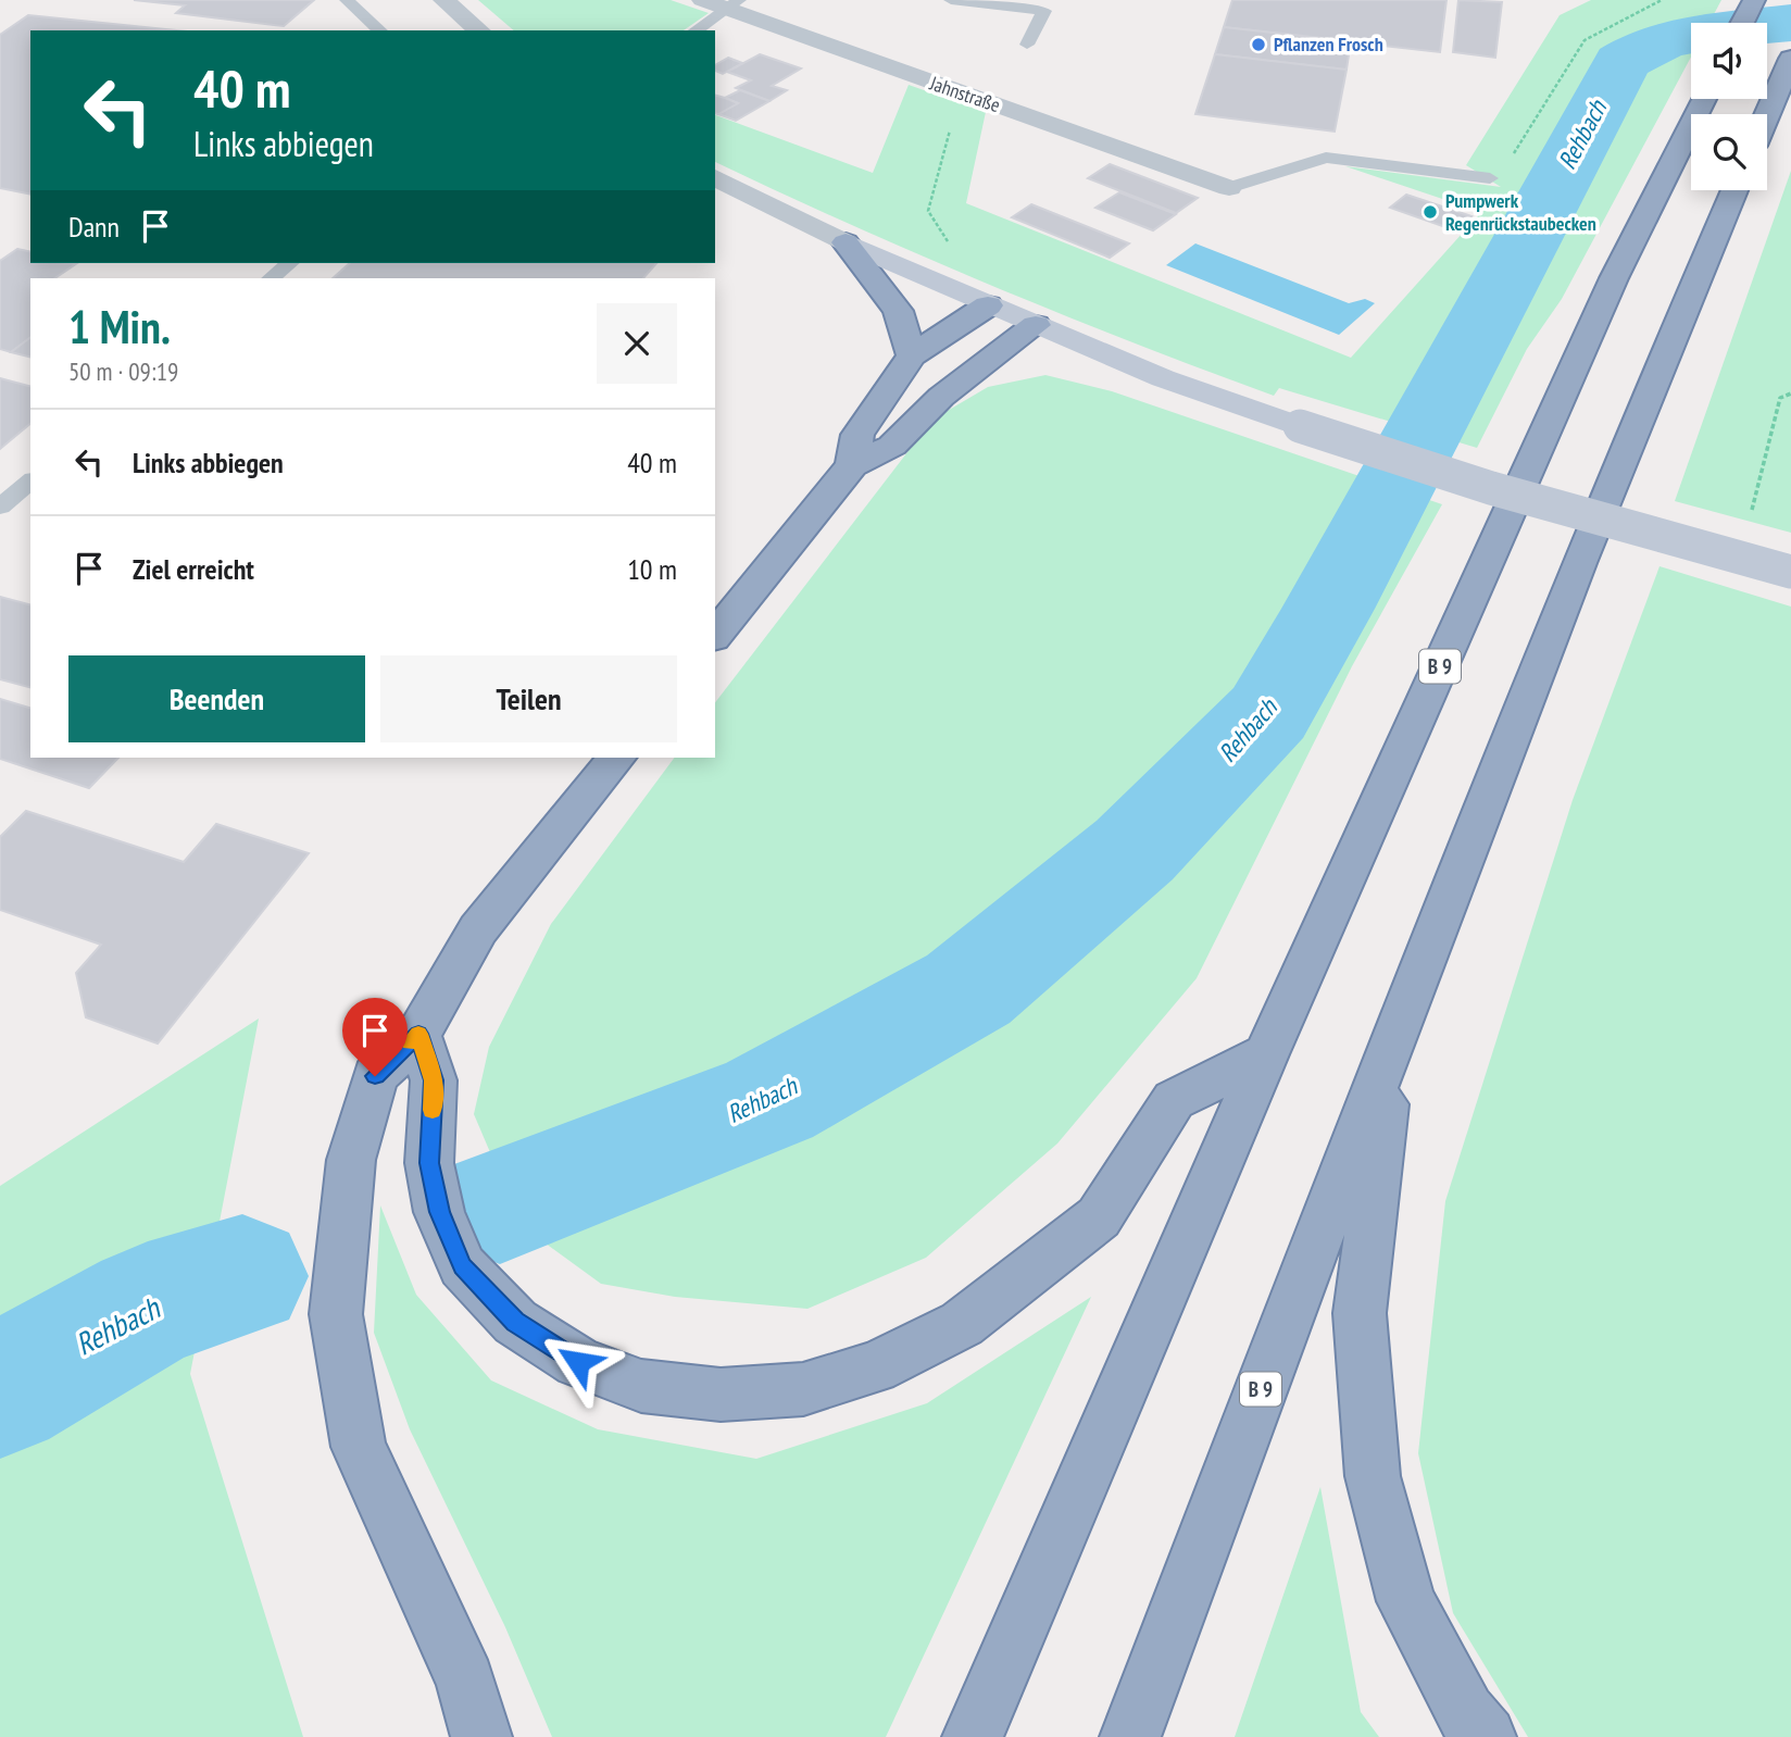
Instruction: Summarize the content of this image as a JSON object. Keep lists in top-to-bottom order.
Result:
{
  "streets": {
    "highway": ["B 9"],
    "street": ["Jahnstraße"]
  },
  "water": ["Rehbach"],
  "places": ["Pflanzen Frosch", "Pumpwerk Regenrückstaubecken"],
  "page": {
    "turn": ["40 m", "Links abbiegen"],
    "then": "Dann",
    "heading": ["1 Min.", "50 m · 09:19"],
    "list": [
      {
        "name": "Links abbiegen",
        "value": "40 m"
      },
      {
        "name": "Ziel erreicht",
        "value": "10 m"
      }
    ],
    "buttons": ["Beenden", "Teilen"]
  }
}
